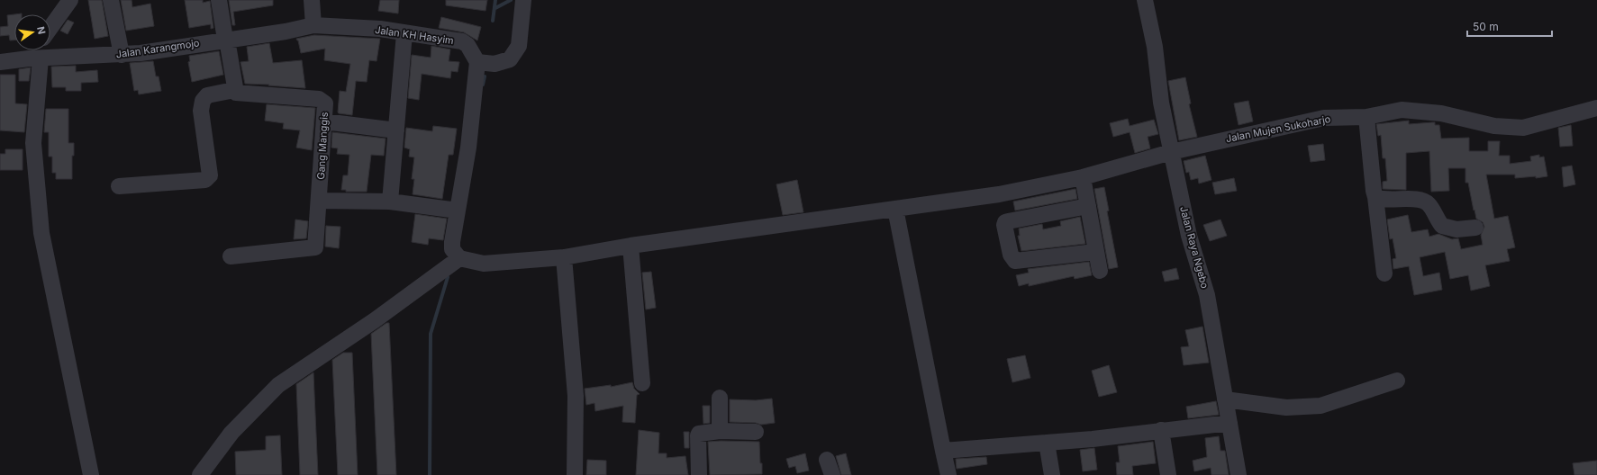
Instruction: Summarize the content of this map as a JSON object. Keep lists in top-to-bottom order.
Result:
{
  "streets": {
    "street": [
      "Jalan KH Hasyim",
      "Jalan Karangmojo",
      "Jalan Mujen Sukoharjo",
      "Gang Manggis",
      "Jalan Raya Ngebo"
    ]
  },
  "crossings": [
    ["Jalan KH Hasyim", "Jalan Karangmojo"],
    ["Jalan Mujen Sukoharjo", "Jalan Raya Ngebo"]
  ],
  "scale_bar": "50 m",
  "north": "right"
}
